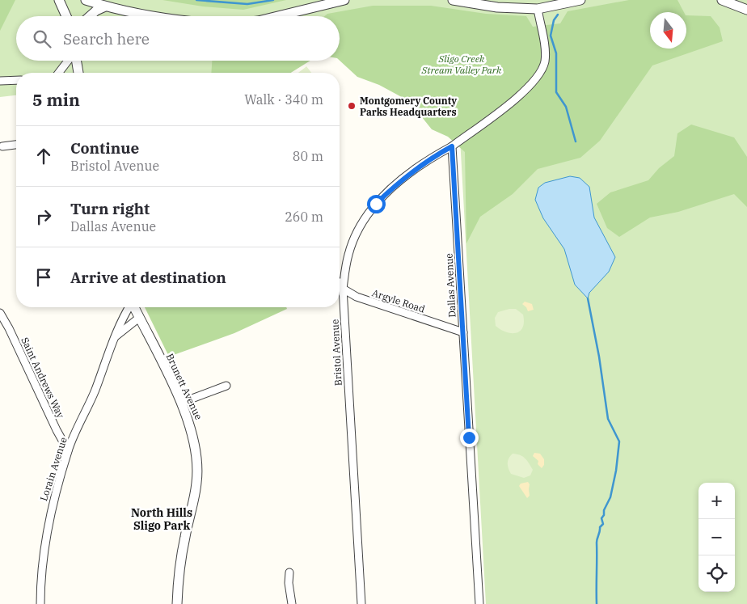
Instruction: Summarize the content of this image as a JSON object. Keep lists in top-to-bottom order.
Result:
{
  "streets": {
    "street": [
      "Dallas Avenue",
      "Argyle Road",
      "Bristol Avenue",
      "Saint Andrews Way",
      "Brunett Avenue",
      "Lorain Avenue"
    ]
  },
  "crossings": [
    ["Dallas Avenue", "Argyle Road"],
    ["Dallas Avenue", "Bristol Avenue"],
    ["Argyle Road", "Bristol Avenue"],
    ["Saint Andrews Way", "Lorain Avenue"]
  ],
  "districts": ["North Hills Sligo Park"],
  "parks": ["Sligo Creek Stream Valley Park"],
  "places": ["Montgomery County Parks Headquarters"],
  "north": "bottom",
  "page": {
    "search": "Search here",
    "heading": ["5 min", "Walk · 340 m"],
    "list": [
      ["Continue", "Bristol Avenue", "80 m"],
      ["Turn right", "Dallas Avenue", "260 m"],
      "Arrive at destination"
    ],
    "map_buttons": ["+", "−"]
  }
}
